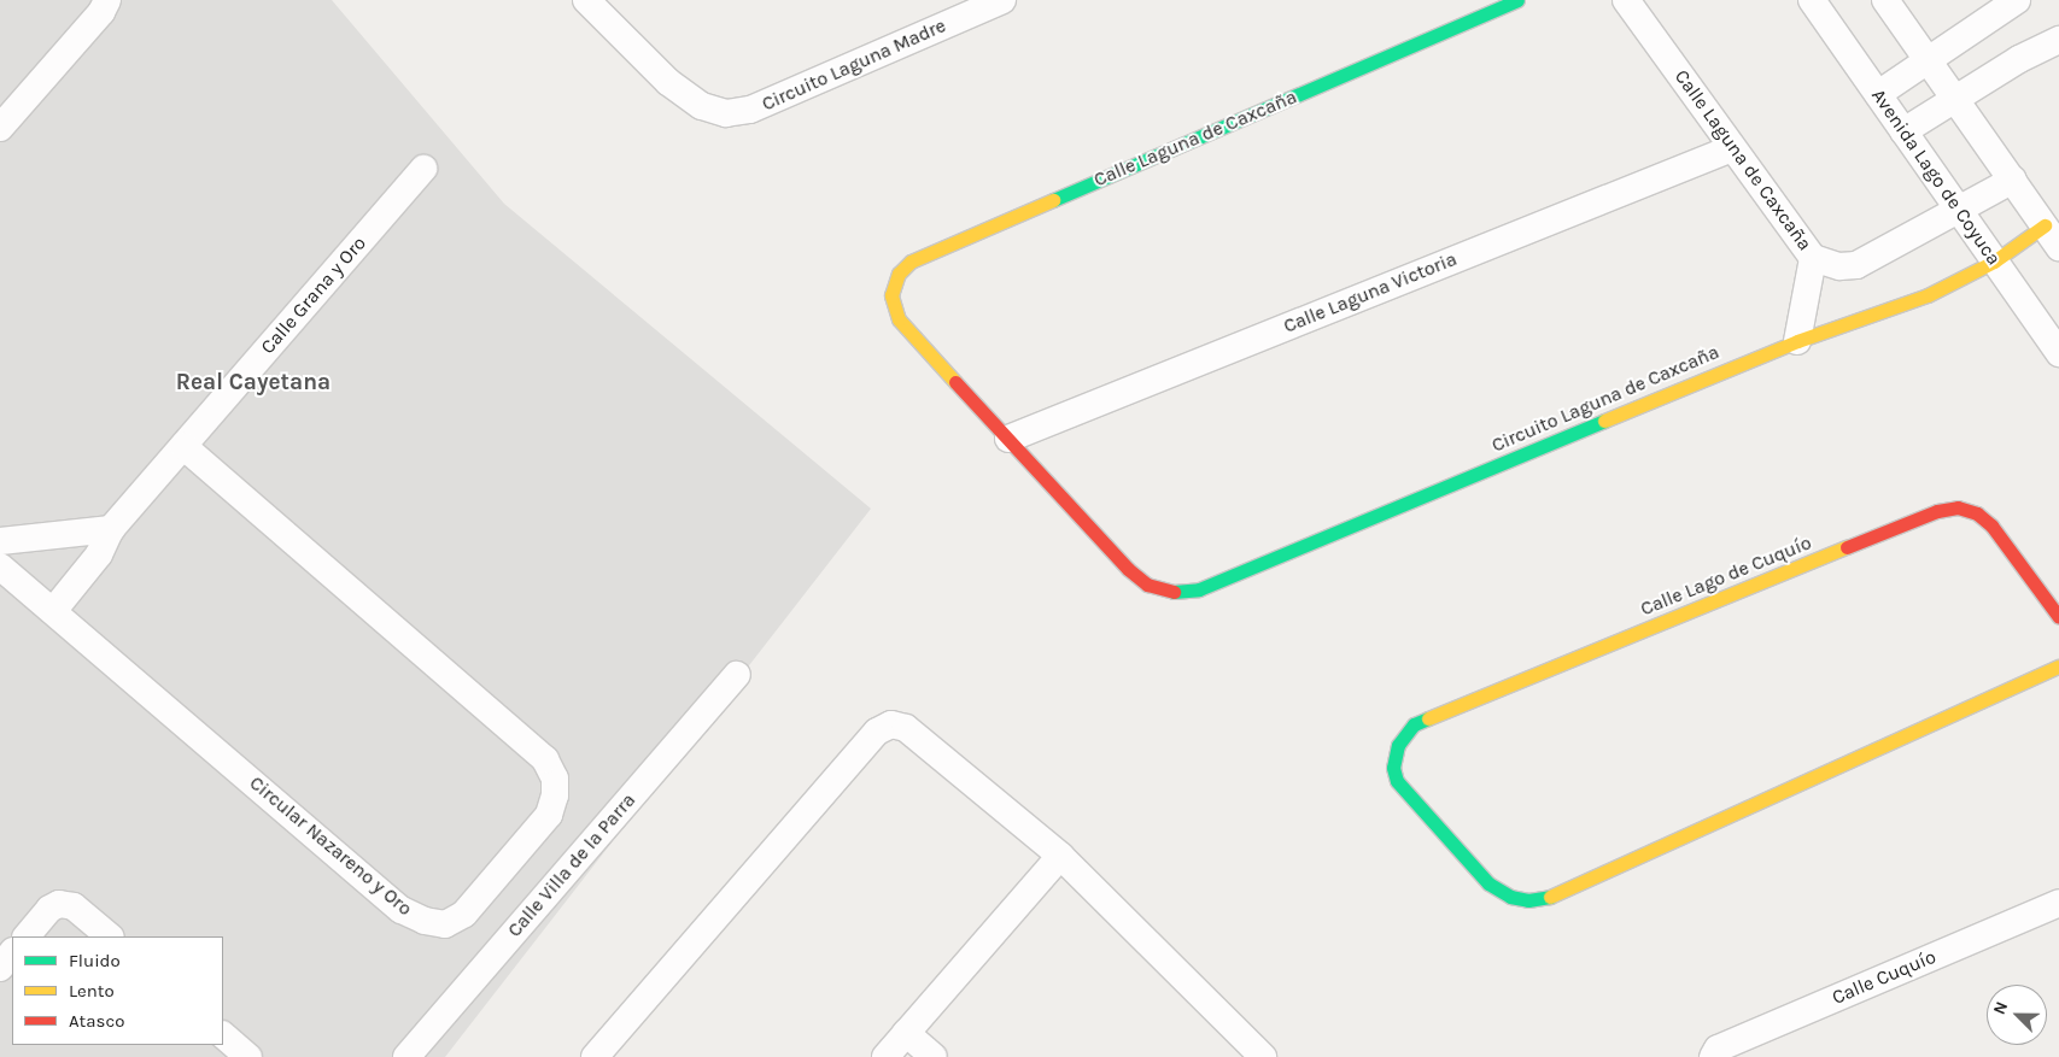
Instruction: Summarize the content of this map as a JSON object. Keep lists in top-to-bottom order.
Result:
{
  "streets": {
    "street": [
      "Circuito Laguna Madre",
      "Calle Laguna de Caxcaña",
      "Avenida Lago de Coyuca",
      "Calle Laguna Victoria",
      "Calle Grana y Oro",
      "Circuito Laguna de Caxcaña",
      "Calle Lago de Cuquío",
      "Circular Nazareno y Oro",
      "Calle Villa de la Parra",
      "Calle Cuquío"
    ]
  },
  "crossings": [
    ["Calle Laguna de Caxcaña", "Avenida Lago de Coyuca"],
    ["Calle Laguna de Caxcaña", "Calle Laguna Victoria"],
    ["Calle Laguna de Caxcaña", "Circuito Laguna de Caxcaña"],
    ["Avenida Lago de Coyuca", "Circuito Laguna de Caxcaña"],
    ["Calle Laguna Victoria", "Circuito Laguna de Caxcaña"],
    ["Calle Grana y Oro", "Circular Nazareno y Oro"]
  ],
  "districts": ["Real Cayetana"],
  "legend": ["Fluido", "Lento", "Atasco"],
  "north": "top left"
}
